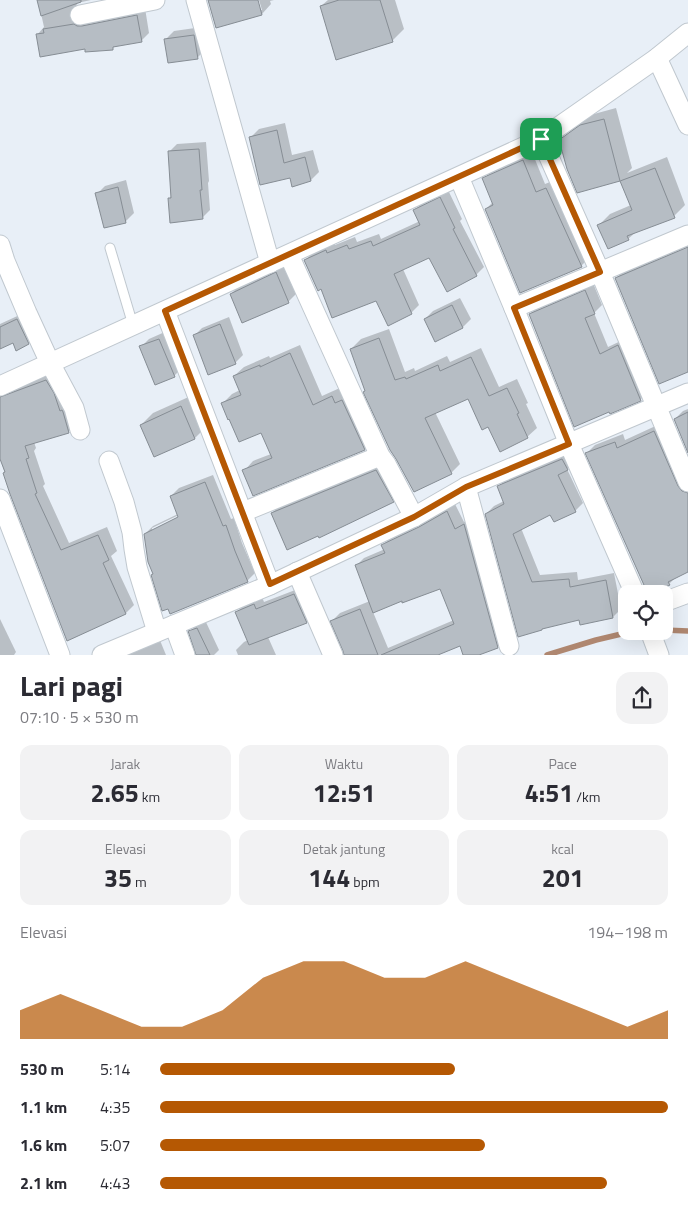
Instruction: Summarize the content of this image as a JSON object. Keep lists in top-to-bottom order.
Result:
{
  "page": {
    "heading": ["Lari pagi", "07:10 · 5 × 530 m"],
    "stats": [
      ["Jarak", "2.65 km"],
      ["Waktu", "12:51"],
      ["Pace", "4:51 /km"],
      ["Elevasi", "35 m"],
      ["Detak jantung", "144 bpm"],
      ["kcal", "201"]
    ],
    "chart": ["Elevasi", "194–198 m"],
    "list": [
      {
        "name": "530 m",
        "note": "5:14"
      },
      {
        "name": "1.1 km",
        "note": "4:35"
      },
      {
        "name": "1.6 km",
        "note": "5:07"
      },
      {
        "name": "2.1 km",
        "note": "4:43"
      }
    ]
  }
}
